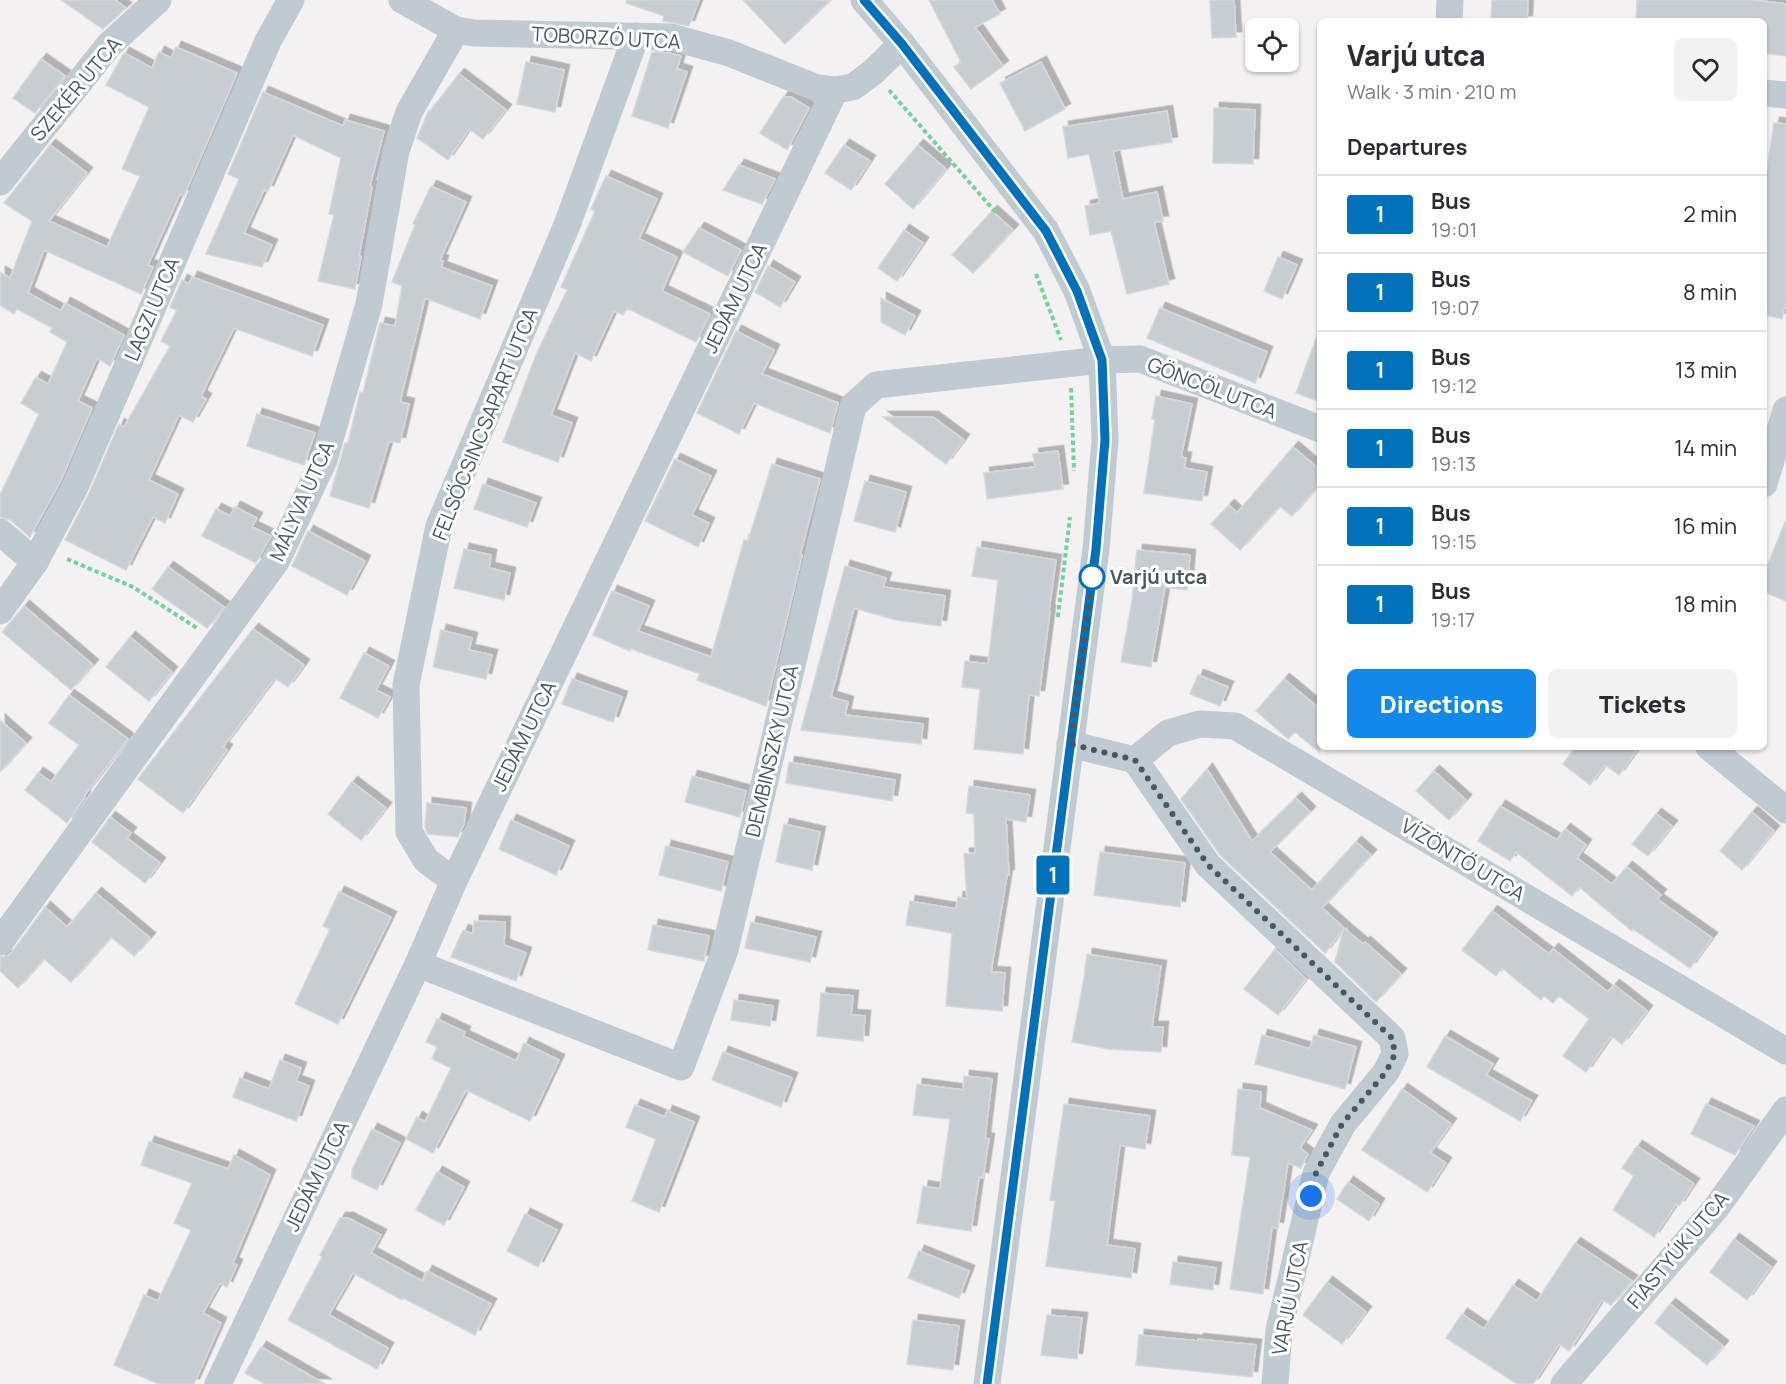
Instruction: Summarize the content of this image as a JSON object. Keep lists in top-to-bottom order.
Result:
{
  "streets": {
    "street": [
      "TOBORZÓ UTCA",
      "SZEKÉR UTCA",
      "JEDÁM UTCA",
      "LAGZI UTCA",
      "GÖNCÖL UTCA",
      "FELSŐCSINCSAPART UTCA",
      "MÁLYVA UTCA",
      "DEMBINSZKY UTCA",
      "VÍZÖNTŐ UTCA",
      "FIASTYÚK UTCA",
      "VARJÚ UTCA"
    ]
  },
  "crossings": [
    ["TOBORZÓ UTCA", "JEDÁM UTCA"],
    ["TOBORZÓ UTCA", "FELSŐCSINCSAPART UTCA"],
    ["TOBORZÓ UTCA", "MÁLYVA UTCA"],
    ["JEDÁM UTCA", "FELSŐCSINCSAPART UTCA"],
    ["JEDÁM UTCA", "DEMBINSZKY UTCA"],
    ["GÖNCÖL UTCA", "DEMBINSZKY UTCA"],
    ["VÍZÖNTŐ UTCA", "VARJÚ UTCA"]
  ],
  "places": ["Varjú utca"],
  "lines": ["bus line 1"],
  "page": {
    "on_map": "1",
    "heading": [
      ["Varjú utca", "Walk · 3 min · 210 m"],
      "Departures"
    ],
    "list": [
      {
        "mark": "1",
        "name": "Bus",
        "note": "19:01",
        "value": "2 min"
      },
      {
        "mark": "1",
        "name": "Bus",
        "note": "19:07",
        "value": "8 min"
      },
      {
        "mark": "1",
        "name": "Bus",
        "note": "19:12",
        "value": "13 min"
      },
      {
        "mark": "1",
        "name": "Bus",
        "note": "19:13",
        "value": "14 min"
      },
      {
        "mark": "1",
        "name": "Bus",
        "note": "19:15",
        "value": "16 min"
      },
      {
        "mark": "1",
        "name": "Bus",
        "note": "19:17",
        "value": "18 min"
      }
    ],
    "buttons": ["Directions", "Tickets"]
  }
}
